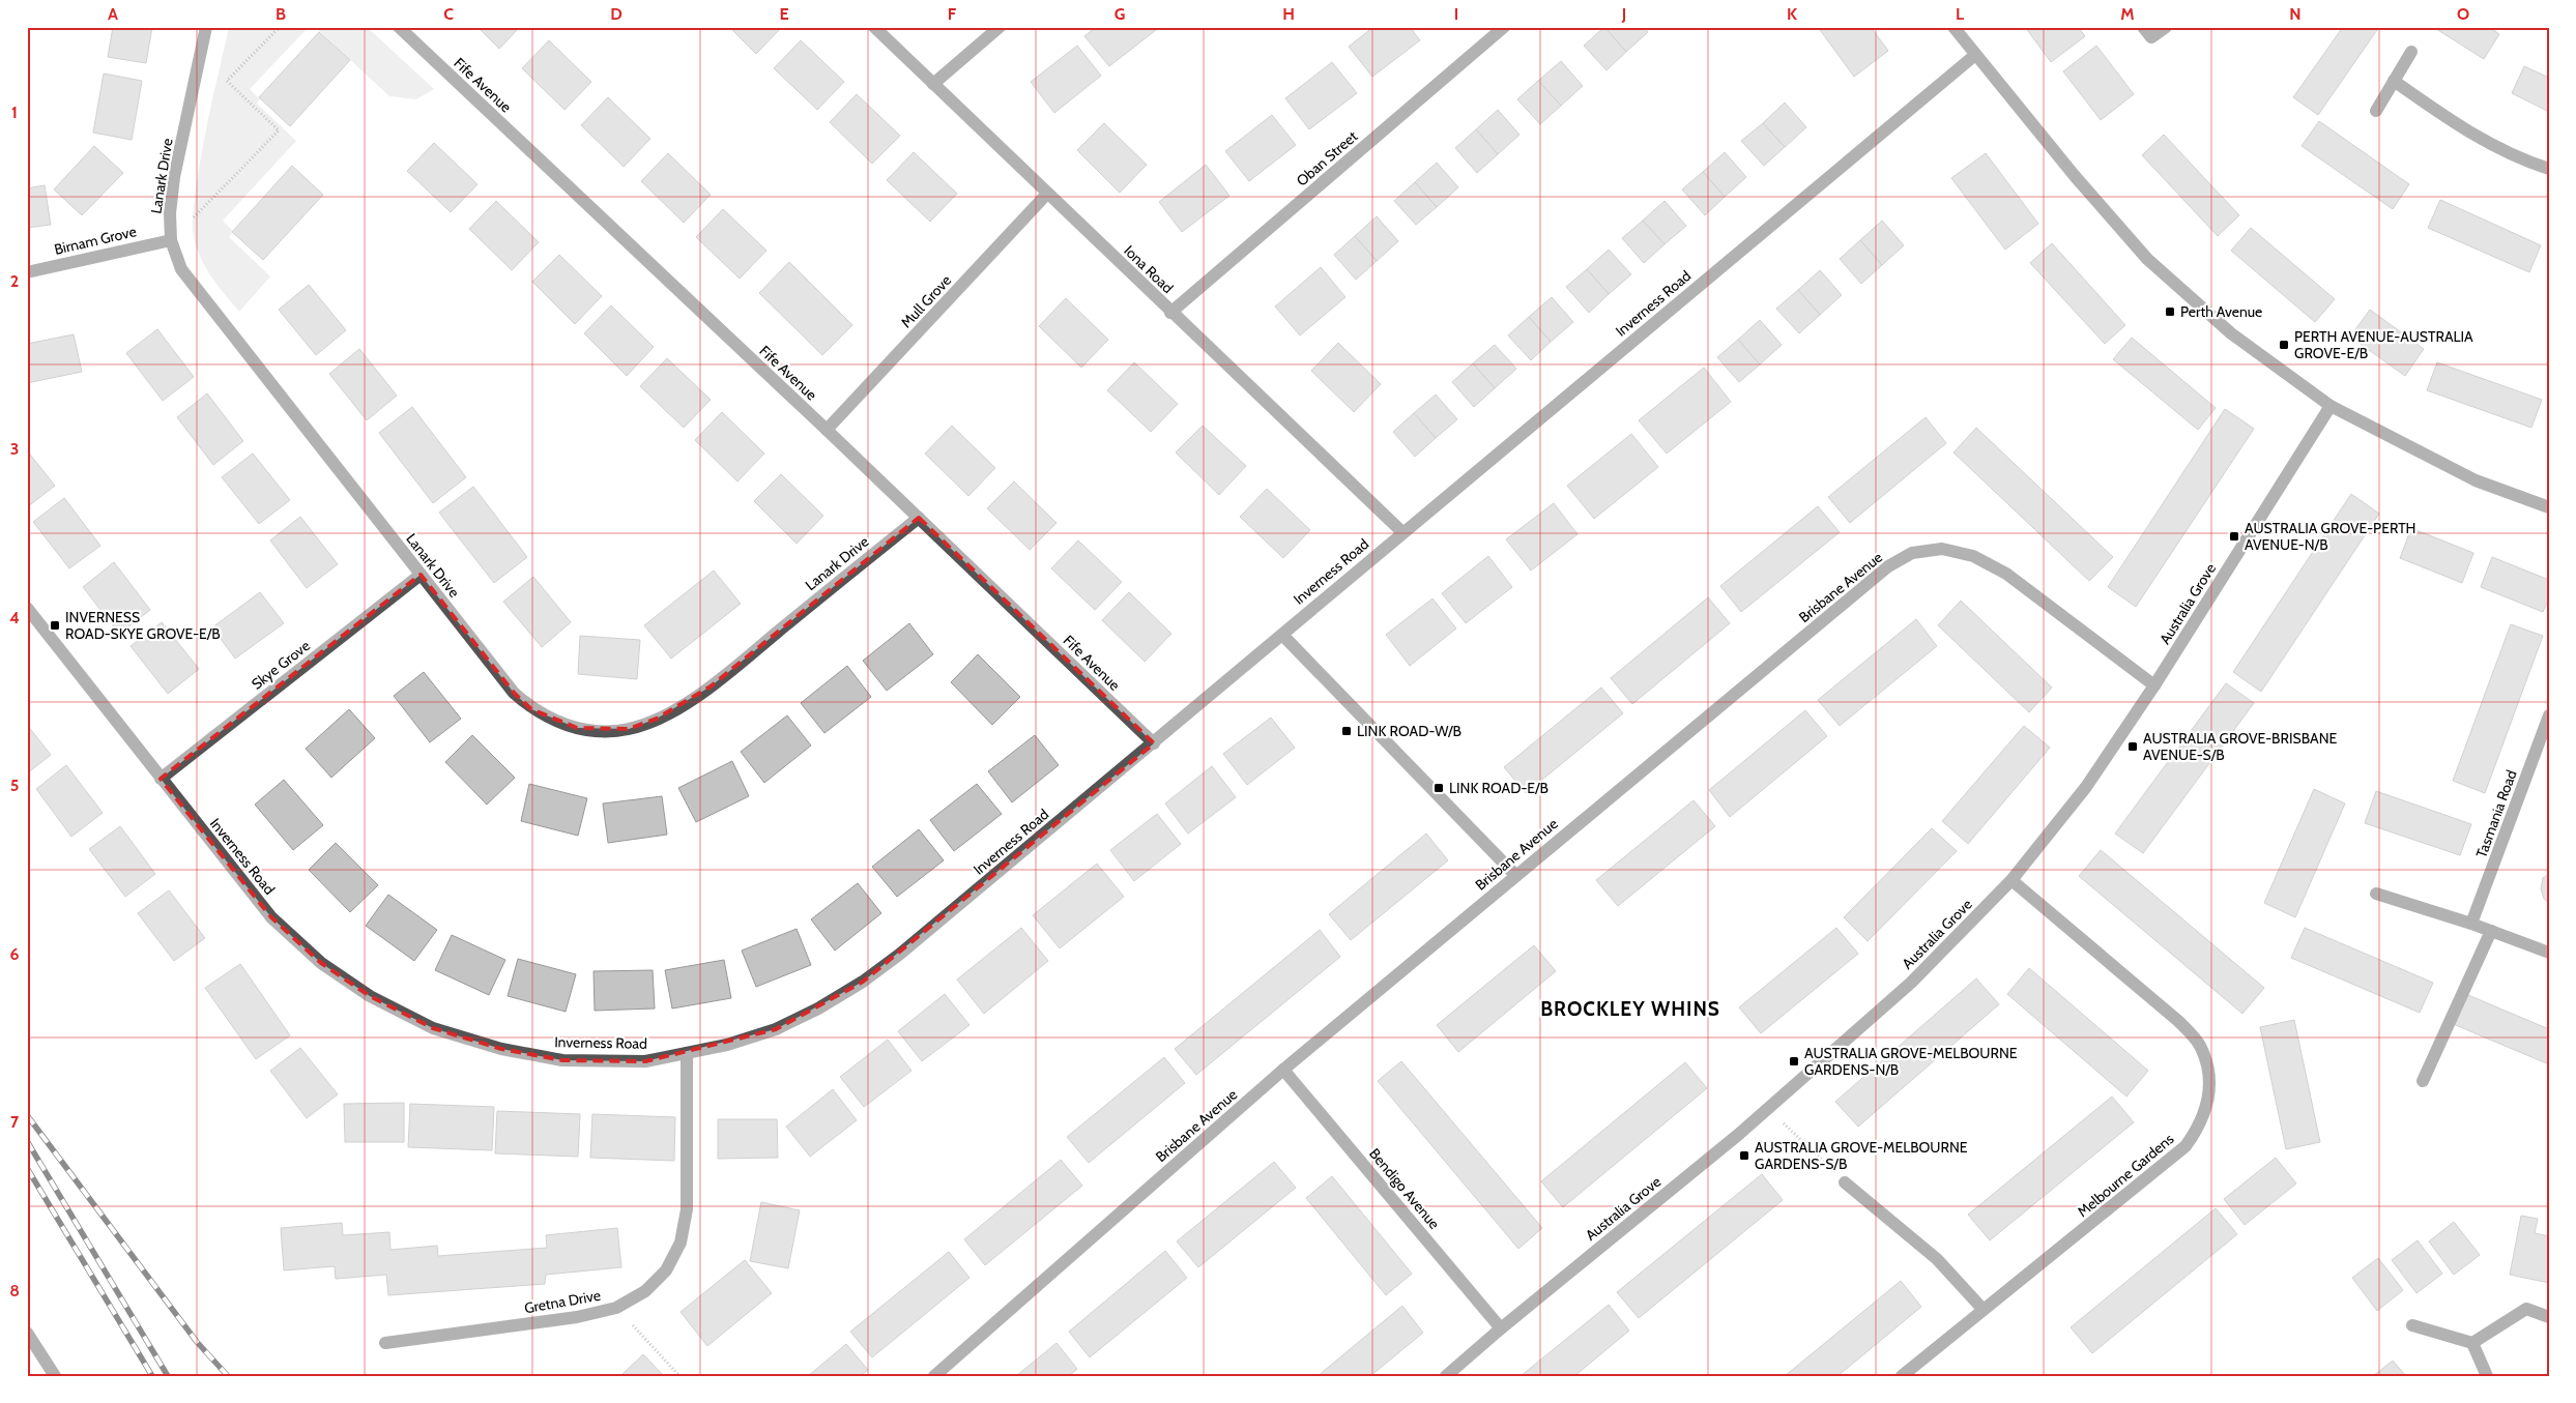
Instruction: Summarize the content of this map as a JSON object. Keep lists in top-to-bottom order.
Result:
{
  "streets": {
    "street": [
      "Fife Avenue",
      "Oban Street",
      "Lanark Drive",
      "Birnam Grove",
      "Iona Road",
      "Mull Grove",
      "Inverness Road",
      "Brisbane Avenue",
      "Australia Grove",
      "Skye Grove",
      "Tasmania Road",
      "Melbourne Gardens",
      "Bendigo Avenue",
      "Gretna Drive"
    ]
  },
  "crossings": [
    ["Fife Avenue", "Lanark Drive"],
    ["Fife Avenue", "Mull Grove"],
    ["Fife Avenue", "Inverness Road"],
    ["Oban Street", "Iona Road"],
    ["Lanark Drive", "Birnam Grove"],
    ["Lanark Drive", "Skye Grove"],
    ["Iona Road", "Mull Grove"],
    ["Iona Road", "Inverness Road"],
    ["Inverness Road", "Skye Grove"],
    ["Inverness Road", "Gretna Drive"],
    ["Brisbane Avenue", "Australia Grove"],
    ["Brisbane Avenue", "Bendigo Avenue"],
    ["Australia Grove", "Melbourne Gardens"],
    ["Australia Grove", "Bendigo Avenue"]
  ],
  "districts": ["BROCKLEY WHINS"],
  "places": {
    "transit": [
      "Perth Avenue",
      "PERTH AVENUE-AUSTRALIA GROVE-E/B",
      "AUSTRALIA GROVE-PERTH AVENUE-N/B",
      "INVERNESS ROAD-SKYE GROVE-E/B",
      "LINK ROAD-W/B",
      "AUSTRALIA GROVE-BRISBANE AVENUE-S/B",
      "LINK ROAD-E/B",
      "AUSTRALIA GROVE-MELBOURNE GARDENS-N/B",
      "AUSTRALIA GROVE-MELBOURNE GARDENS-S/B"
    ]
  },
  "grid": {
    "columns": [
      "A",
      "B",
      "C",
      "D",
      "E",
      "F",
      "G",
      "H",
      "I",
      "J",
      "K",
      "L",
      "M",
      "N",
      "O"
    ],
    "rows": [
      "1",
      "2",
      "3",
      "4",
      "5",
      "6",
      "7",
      "8"
    ]
  }
}
